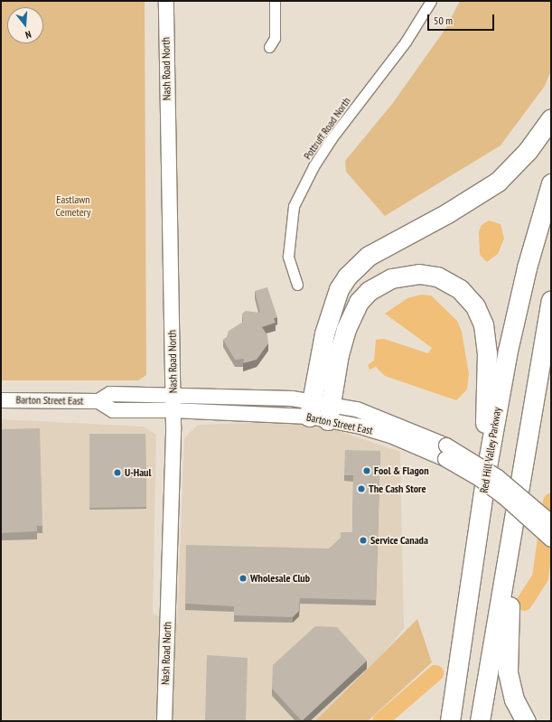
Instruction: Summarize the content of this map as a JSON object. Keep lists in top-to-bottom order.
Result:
{
  "streets": {
    "highway": ["Red Hill Valley Parkway"],
    "main road": ["Nash Road North", "Barton Street East"],
    "street": ["Pottruff Road North"]
  },
  "crossings": [
    ["Nash Road North", "Barton Street East"]
  ],
  "parks": ["Eastlawn Cemetery"],
  "places": [
    "Fool & Flagon",
    "U-Haul",
    "The Cash Store",
    "Service Canada",
    "Wholesale Club"
  ],
  "scale_bar": "50 m",
  "north": "bottom"
}
